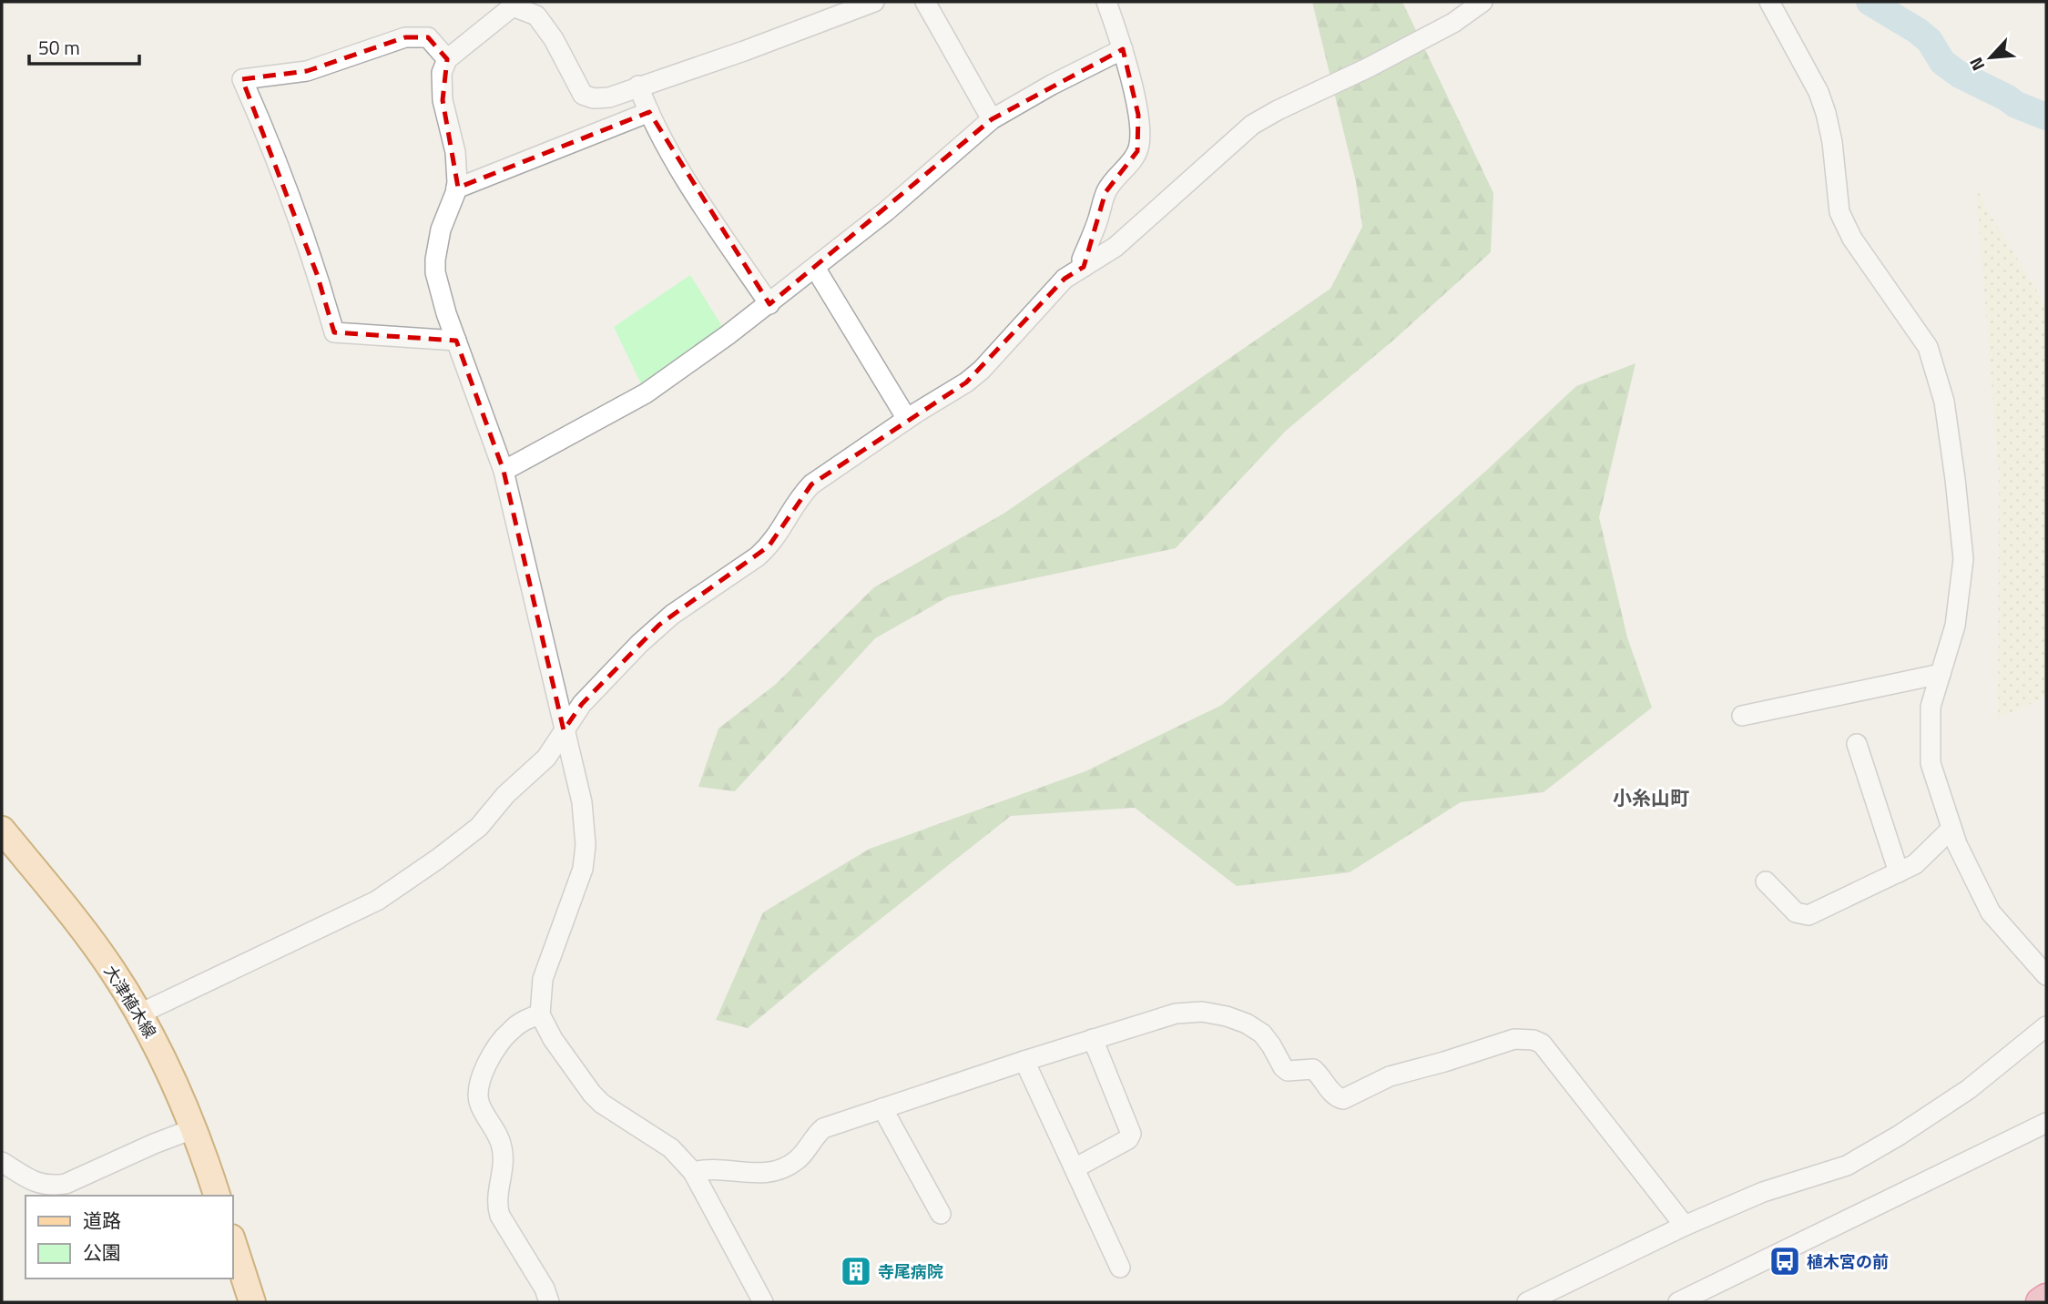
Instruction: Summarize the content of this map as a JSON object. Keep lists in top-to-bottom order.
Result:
{
  "streets": {
    "main road": ["大津植木線"]
  },
  "districts": ["小糸山町"],
  "places": {
    "bus stop": ["植木宮の前"],
    "building": ["寺尾病院"]
  },
  "legend": ["道路", "公園"],
  "scale_bar": "50 m",
  "north": "bottom left"
}
